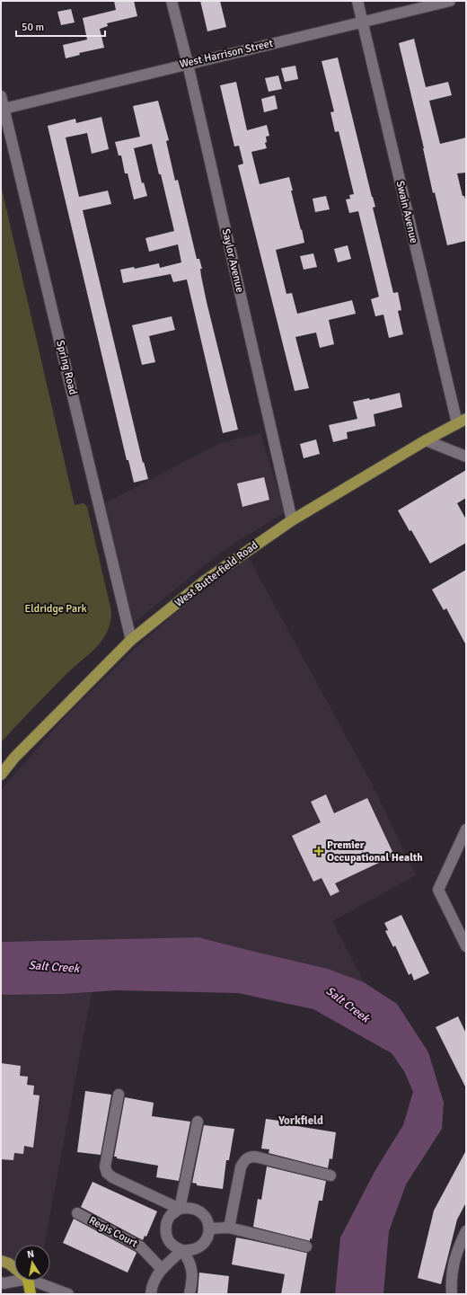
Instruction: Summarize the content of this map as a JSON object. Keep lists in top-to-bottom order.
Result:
{
  "streets": {
    "main road": ["West Butterfield Road"],
    "street": [
      "West Harrison Street",
      "Swain Avenue",
      "Saylor Avenue",
      "Spring Road",
      "Regis Court"
    ]
  },
  "crossings": [
    ["West Harrison Street", "Swain Avenue"],
    ["West Harrison Street", "Saylor Avenue"],
    ["West Harrison Street", "Spring Road"],
    ["Swain Avenue", "West Butterfield Road"],
    ["Saylor Avenue", "West Butterfield Road"],
    ["Spring Road", "West Butterfield Road"]
  ],
  "districts": ["Yorkfield"],
  "water": ["Salt Creek"],
  "parks": ["Eldridge Park"],
  "places": {
    "health": ["Premier Occupational Health"]
  },
  "scale_bar": "50 m",
  "north": "top"
}
